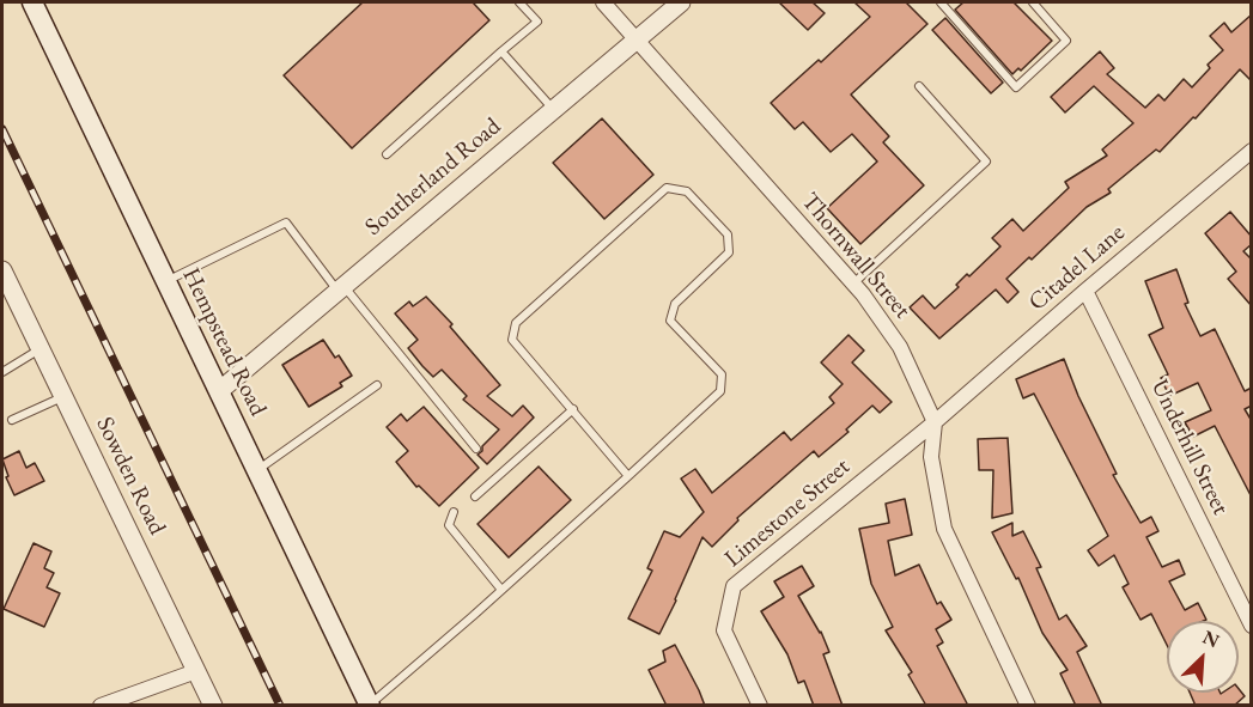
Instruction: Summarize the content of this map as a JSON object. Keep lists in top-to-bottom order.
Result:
{
  "streets": {
    "main road": ["Hempstead Road"],
    "street": [
      "Southerland Road",
      "Thornwall Street",
      "Citadel Lane",
      "Underhill Street",
      "Sowden Road",
      "Limestone Street"
    ]
  },
  "crossings": [
    ["Southerland Road", "Thornwall Street"],
    ["Southerland Road", "Hempstead Road"],
    ["Thornwall Street", "Citadel Lane"],
    ["Thornwall Street", "Limestone Street"],
    ["Citadel Lane", "Underhill Street"],
    ["Citadel Lane", "Limestone Street"]
  ],
  "north": "top right"
}
